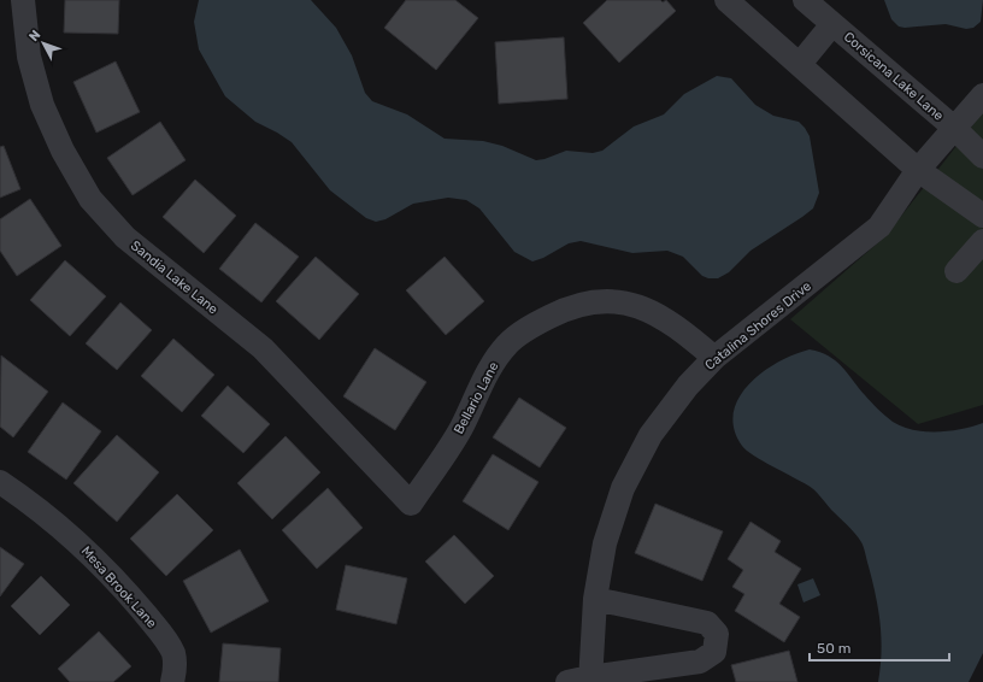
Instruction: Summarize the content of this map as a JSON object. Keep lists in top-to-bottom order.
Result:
{
  "streets": {
    "street": [
      "Corsicana Lake Lane",
      "Sandia Lake Lane",
      "Catalina Shores Drive",
      "Bellario Lane",
      "Mesa Brook Lane"
    ]
  },
  "crossings": [
    ["Corsicana Lake Lane", "Catalina Shores Drive"],
    ["Sandia Lake Lane", "Bellario Lane"],
    ["Catalina Shores Drive", "Bellario Lane"]
  ],
  "scale_bar": "50 m",
  "north": "top left"
}
